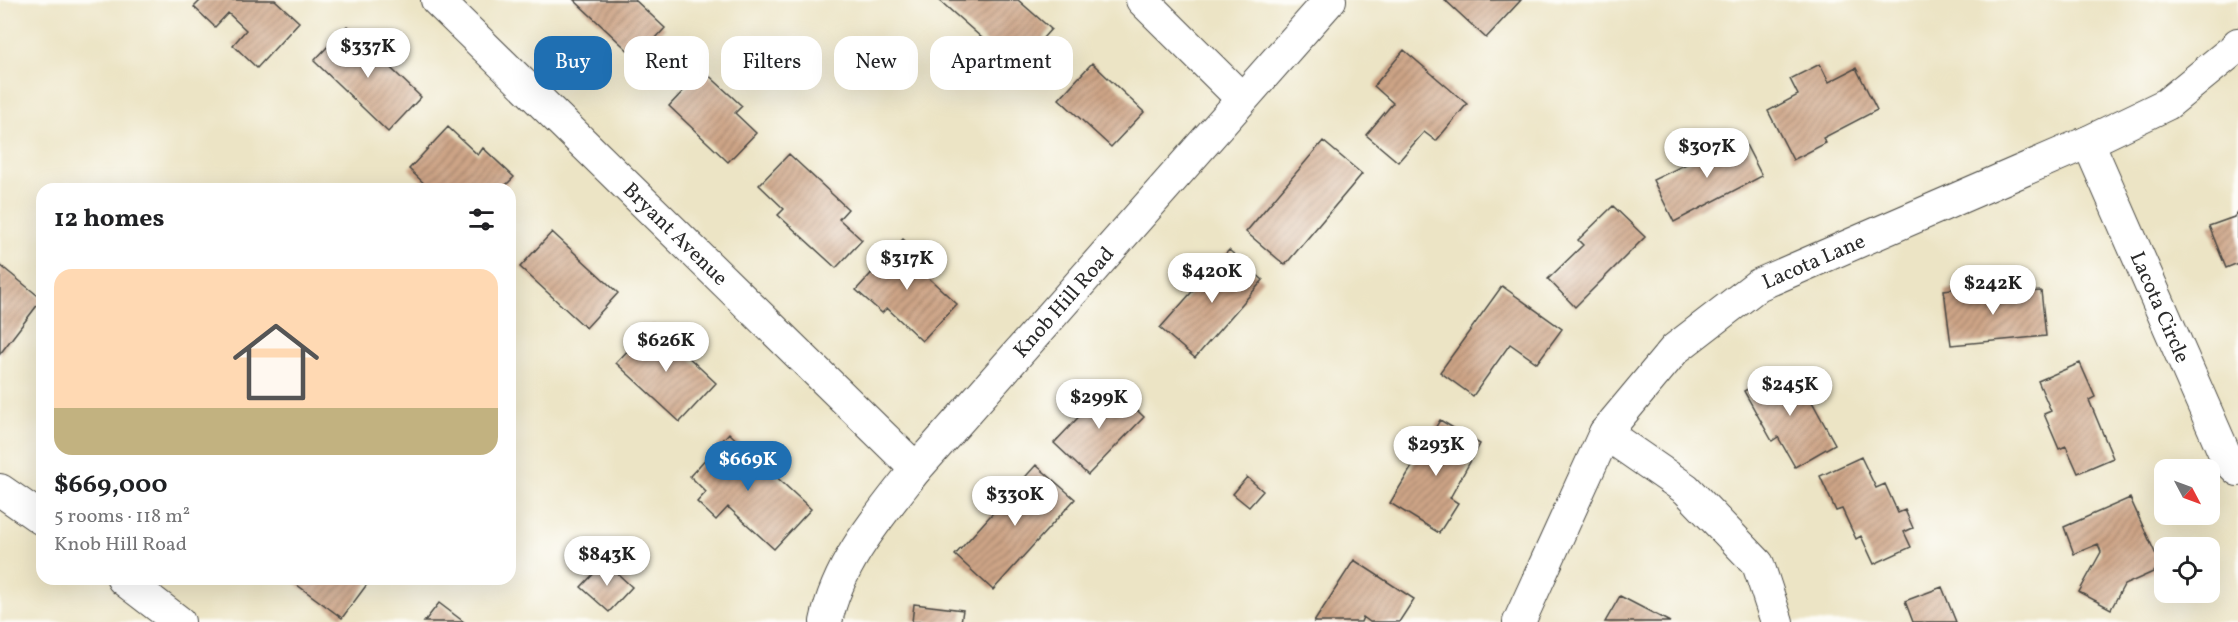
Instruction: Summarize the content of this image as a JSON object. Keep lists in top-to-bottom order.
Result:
{
  "streets": {
    "street": [
      "Bryant Avenue",
      "Lacota Lane",
      "Knob Hill Road",
      "Lacota Circle"
    ]
  },
  "crossings": [
    ["Bryant Avenue", "Knob Hill Road"],
    ["Lacota Lane", "Lacota Circle"]
  ],
  "north": "bottom right",
  "page": {
    "price": [
      "$337K",
      "$307K",
      "$317K",
      "$420K",
      "$242K",
      "$626K",
      "$245K",
      "$299K",
      "$293K",
      "$669K",
      "$330K",
      "$843K"
    ],
    "chip": [
      "Buy",
      "Rent",
      "Filters",
      "New",
      "Apartment"
    ],
    "heading": "12 homes",
    "list": [
      {
        "name": "$669,000",
        "note": "5 rooms · 118 m² · Knob Hill Road"
      }
    ]
  }
}
